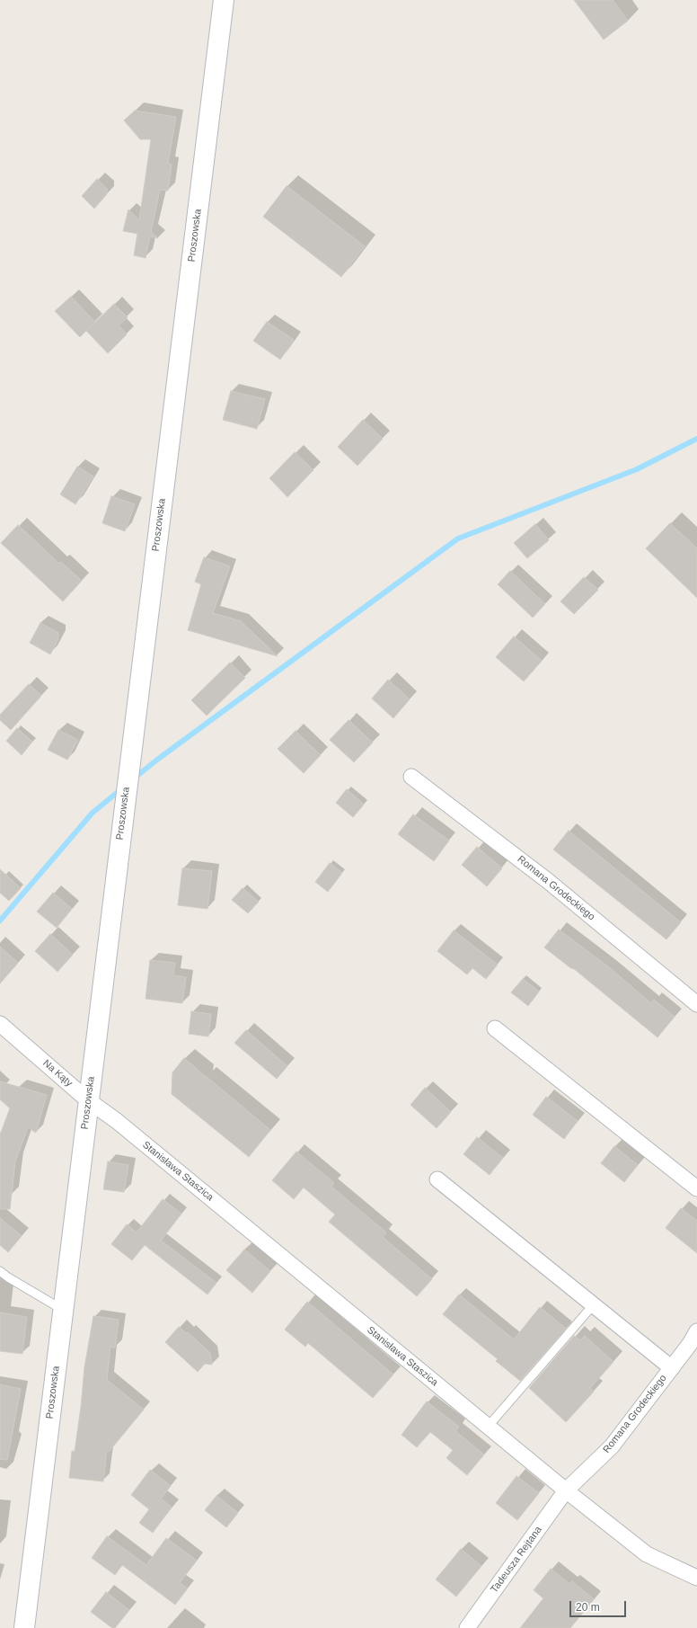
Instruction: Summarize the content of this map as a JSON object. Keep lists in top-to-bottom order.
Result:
{
  "streets": {
    "main road": ["Proszowska"],
    "street": [
      "Romana Grodeckiego",
      "Na Kąty",
      "Stanisława Staszica",
      "Tadeusza Rejtana"
    ]
  },
  "crossings": [
    ["Proszowska", "Na Kąty"],
    ["Romana Grodeckiego", "Stanisława Staszica"],
    ["Romana Grodeckiego", "Tadeusza Rejtana"],
    ["Na Kąty", "Stanisława Staszica"],
    ["Stanisława Staszica", "Tadeusza Rejtana"]
  ],
  "scale_bar": "20 m"
}
